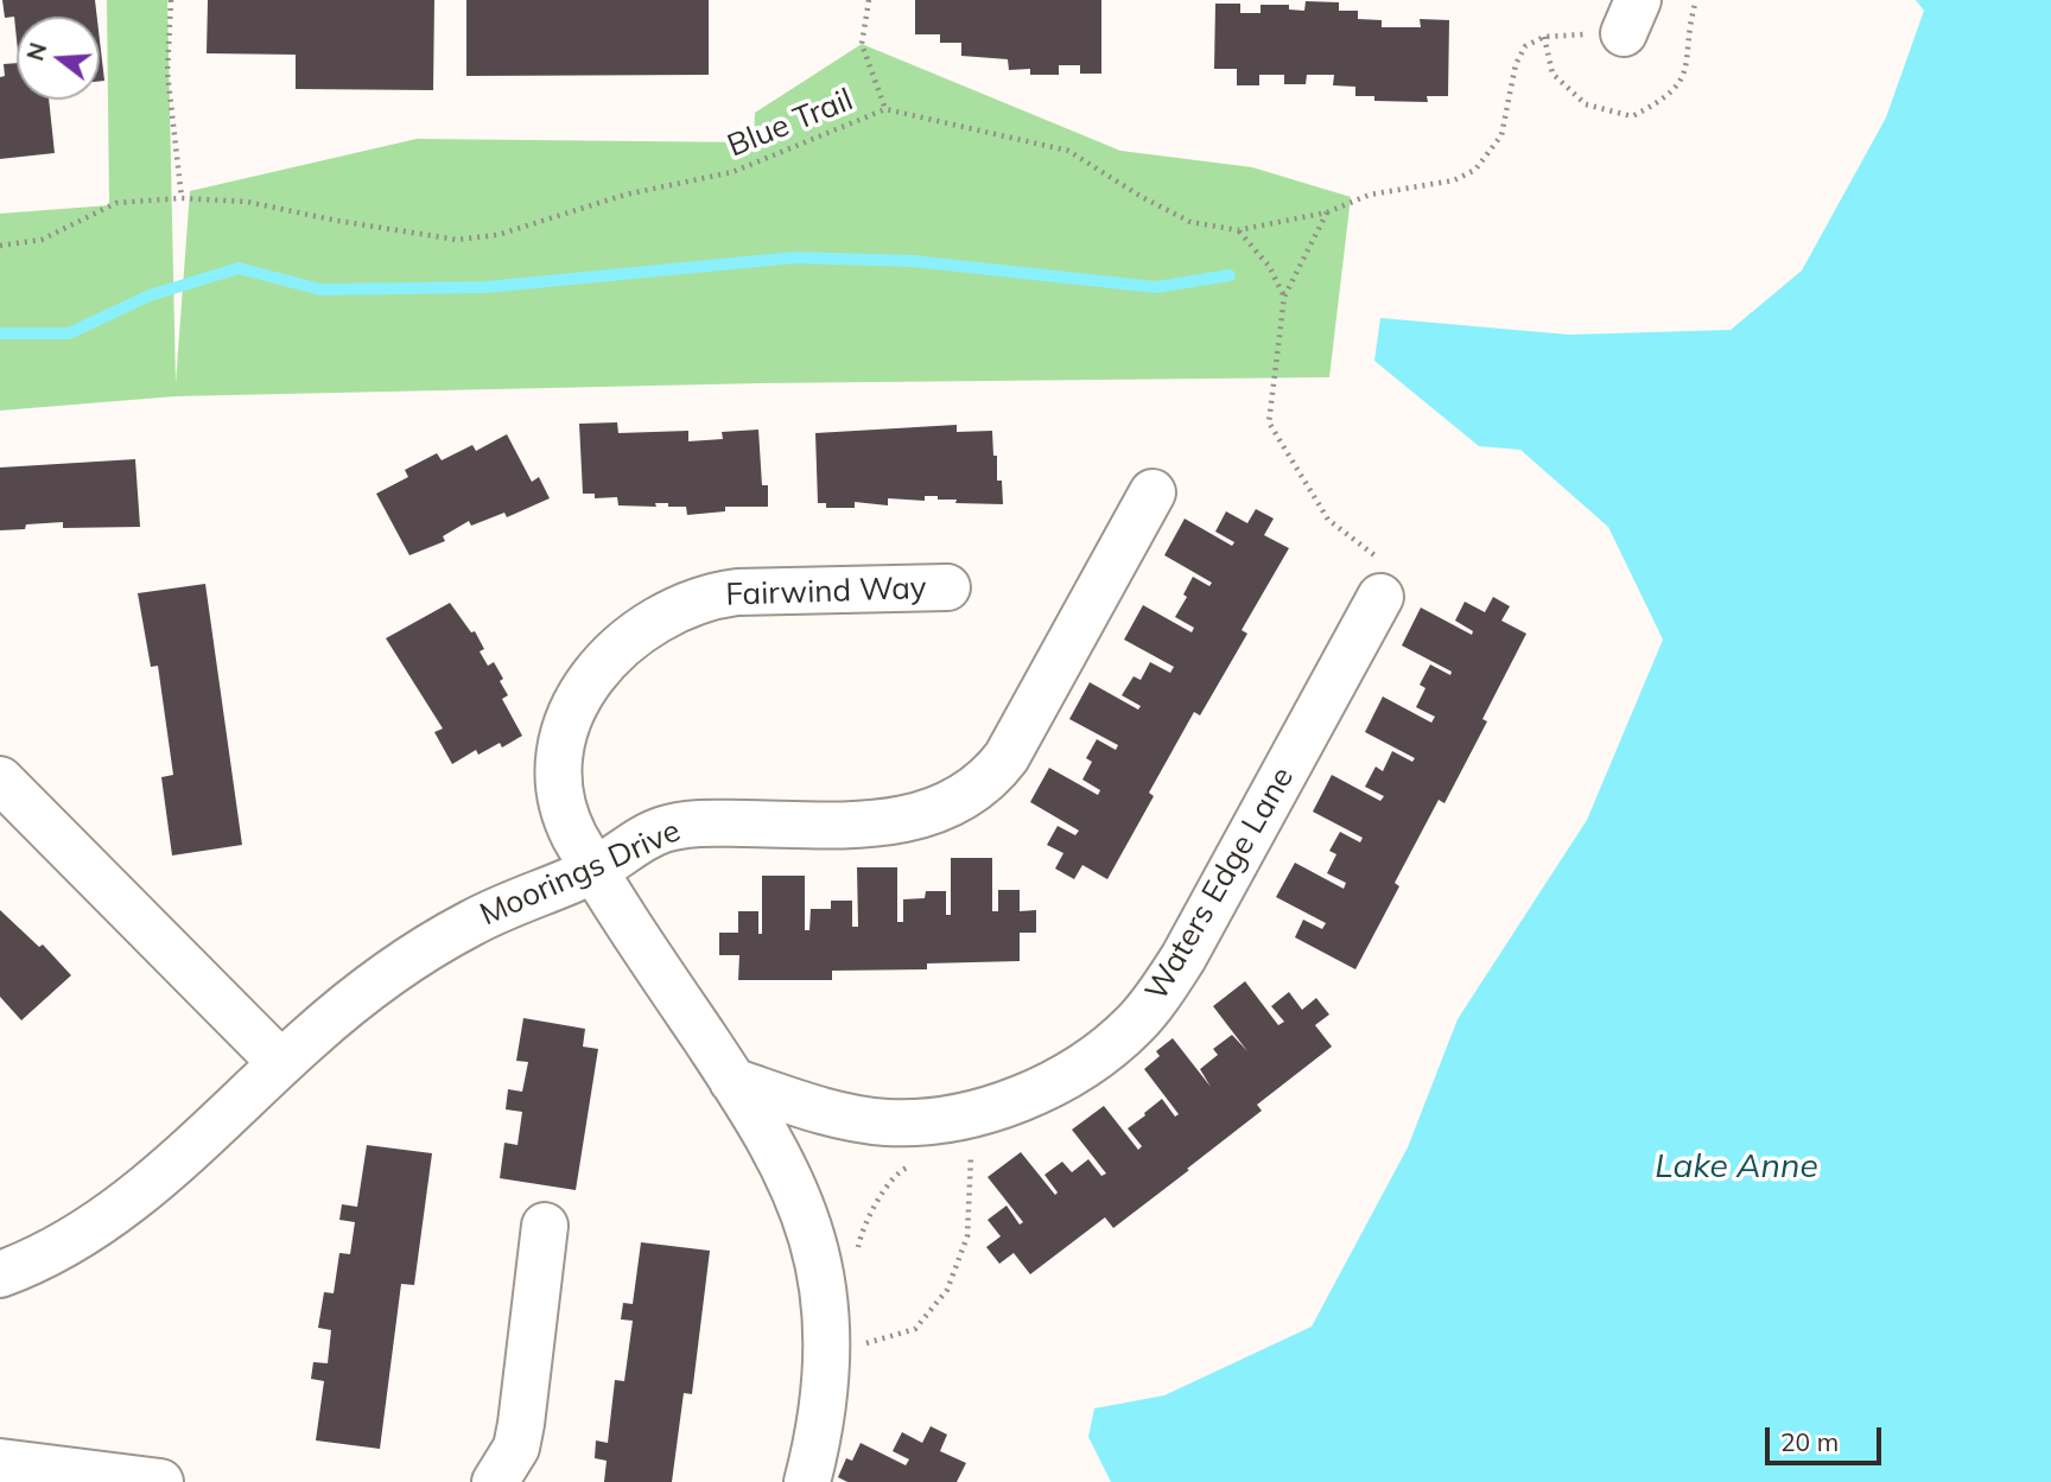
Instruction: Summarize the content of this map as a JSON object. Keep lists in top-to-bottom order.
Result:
{
  "streets": {
    "street": ["Fairwind Way", "Moorings Drive", "Waters Edge Lane"],
    "path": ["Blue Trail"]
  },
  "crossings": [
    ["Fairwind Way", "Moorings Drive"]
  ],
  "water": ["Lake Anne"],
  "scale_bar": "20 m",
  "north": "left"
}
